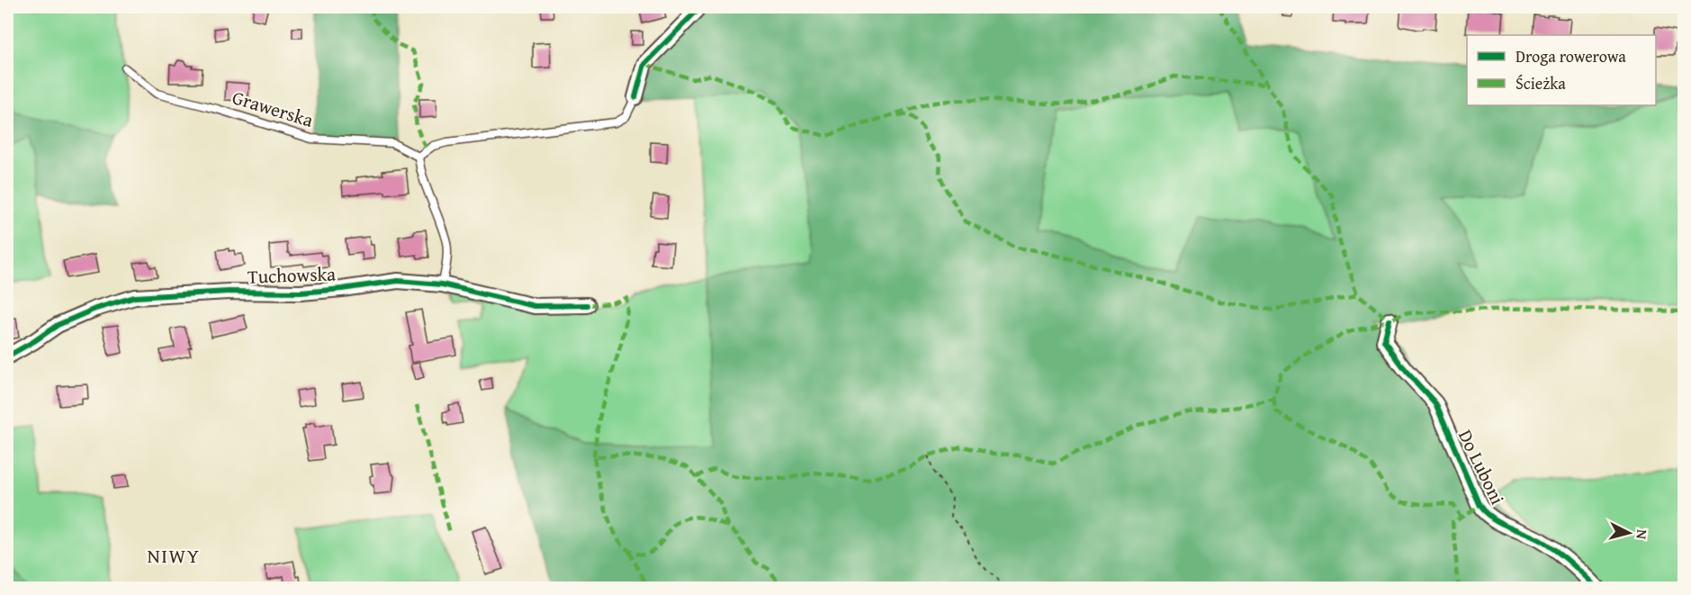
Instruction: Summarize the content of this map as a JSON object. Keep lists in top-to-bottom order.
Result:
{
  "streets": {
    "street": ["Tuchowska", "Do Luboni"],
    "lane": ["Grawerska"]
  },
  "districts": ["NIWY"],
  "legend": ["Droga rowerowa", "Ścieżka"],
  "north": "right"
}
